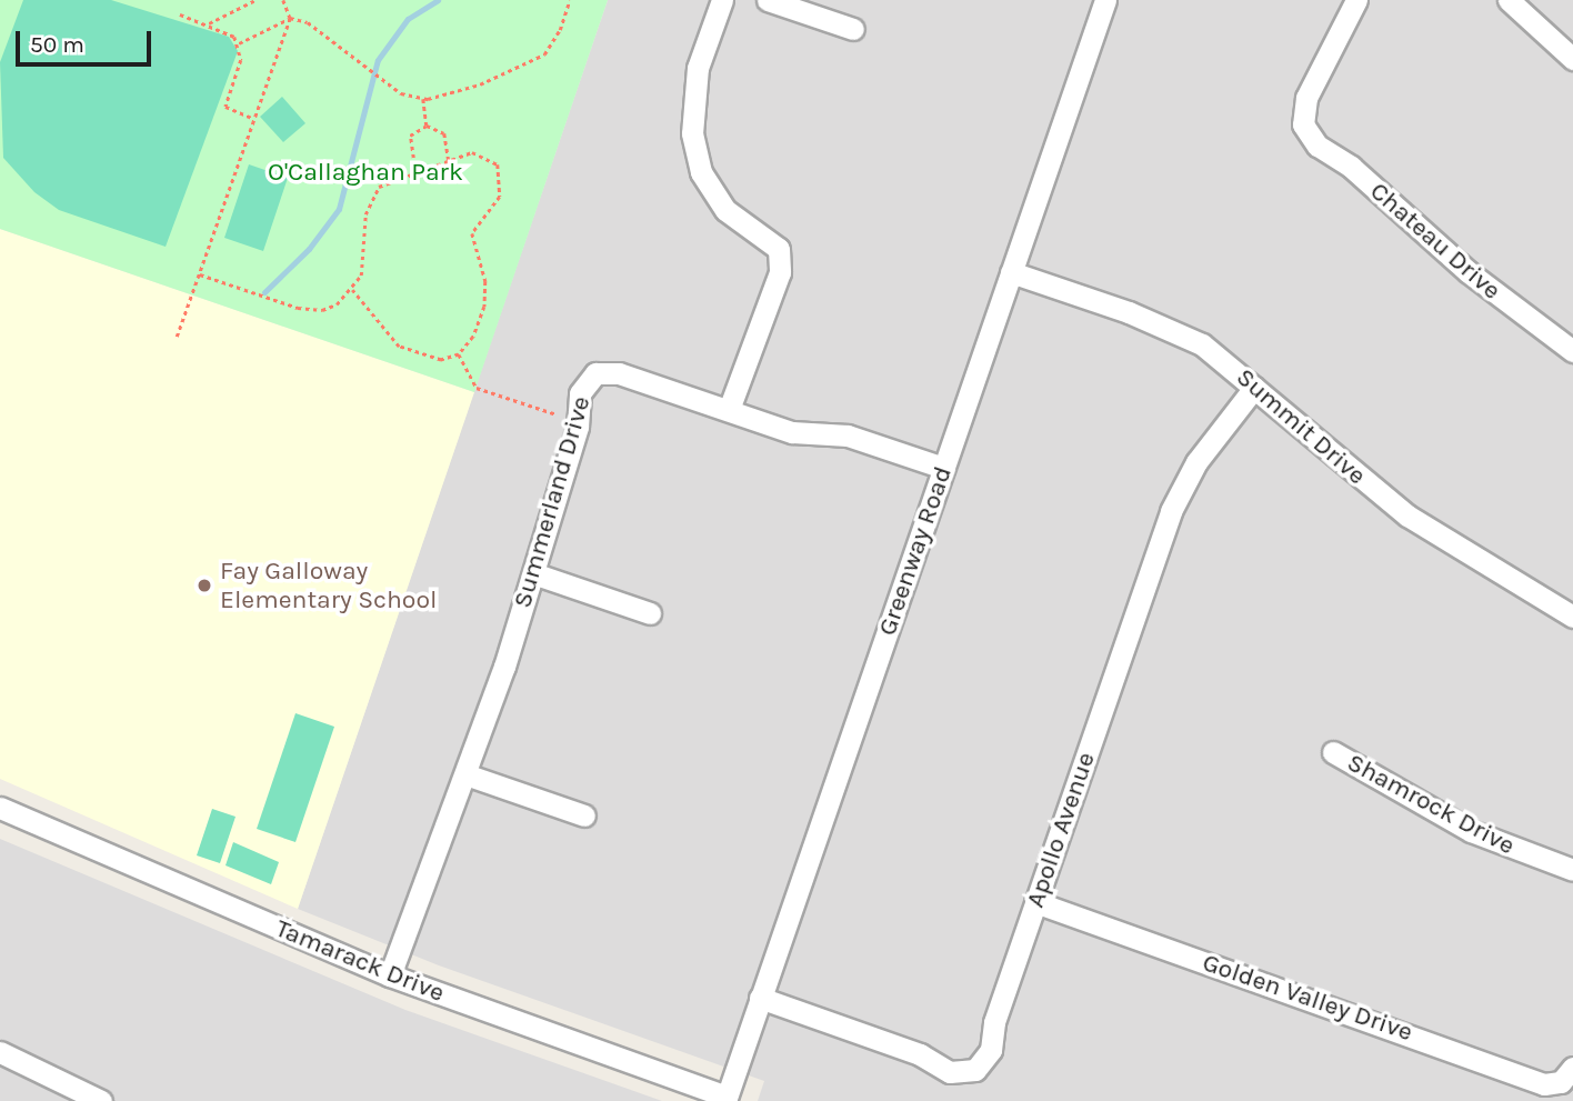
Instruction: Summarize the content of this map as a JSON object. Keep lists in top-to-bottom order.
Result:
{
  "streets": {
    "street": [
      "Chateau Drive",
      "Summit Drive",
      "Summerland Drive",
      "Greenway Road",
      "Shamrock Drive",
      "Apollo Avenue",
      "Tamarack Drive",
      "Golden Valley Drive"
    ]
  },
  "crossings": [
    ["Summit Drive", "Greenway Road"],
    ["Summit Drive", "Apollo Avenue"],
    ["Summerland Drive", "Greenway Road"],
    ["Summerland Drive", "Tamarack Drive"],
    ["Greenway Road", "Apollo Avenue"],
    ["Greenway Road", "Tamarack Drive"],
    ["Apollo Avenue", "Golden Valley Drive"]
  ],
  "parks": ["O'Callaghan Park"],
  "places": ["Fay Galloway Elementary School"],
  "scale_bar": "50 m"
}
